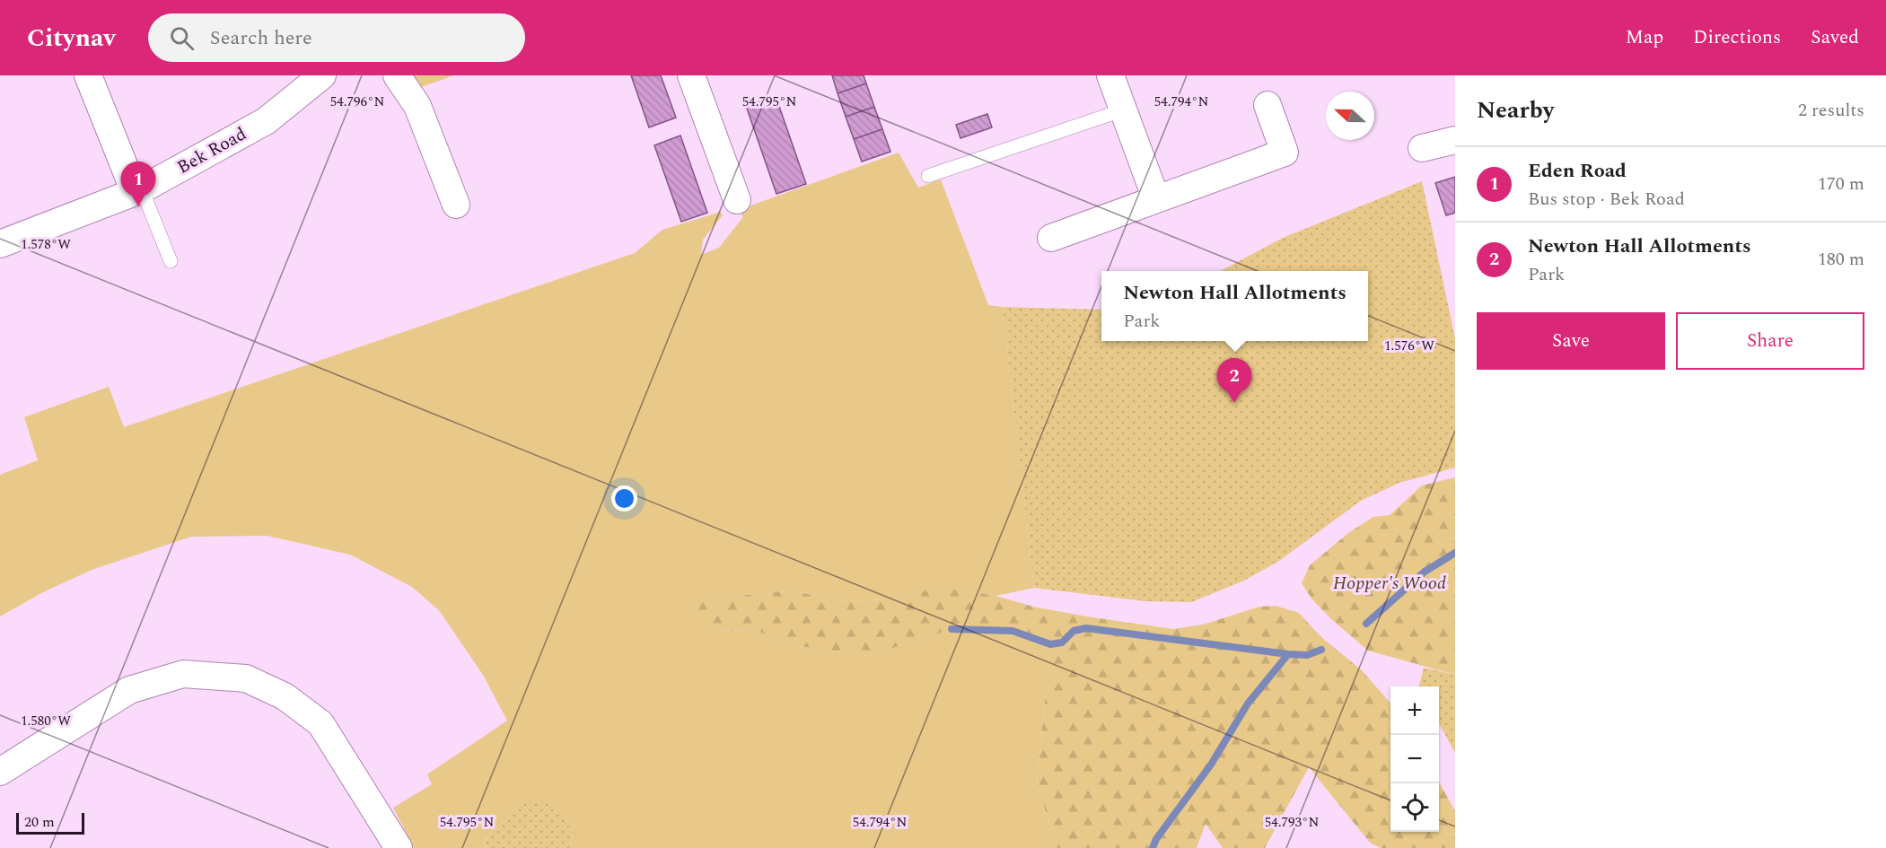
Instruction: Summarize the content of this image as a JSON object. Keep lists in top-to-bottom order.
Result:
{
  "streets": {
    "street": ["Bek Road"]
  },
  "parks": ["Hopper's Wood"],
  "scale_bar": "20 m",
  "north": "left",
  "page": {
    "header": "Citynav",
    "search": "Search here",
    "nav": ["Map", "Directions", "Saved"],
    "heading": ["Nearby", "2 results"],
    "list": [
      {
        "mark": "1",
        "name": "Eden Road",
        "note": "Bus stop · Bek Road",
        "value": "170 m"
      },
      {
        "mark": "2",
        "name": "Newton Hall Allotments",
        "note": "Park",
        "value": "180 m"
      }
    ],
    "pins": ["1", "2"],
    "popup": ["Newton Hall Allotments", "Park"],
    "buttons": ["Save", "Share"],
    "map_buttons": ["+", "−"],
    "scale": "20 m"
  },
  "coordinates": [
    "54.795°N",
    "54.796°N",
    "54.794°N",
    "1.578°W",
    "1.576°W",
    "1.580°W",
    "54.793°N"
  ]
}
